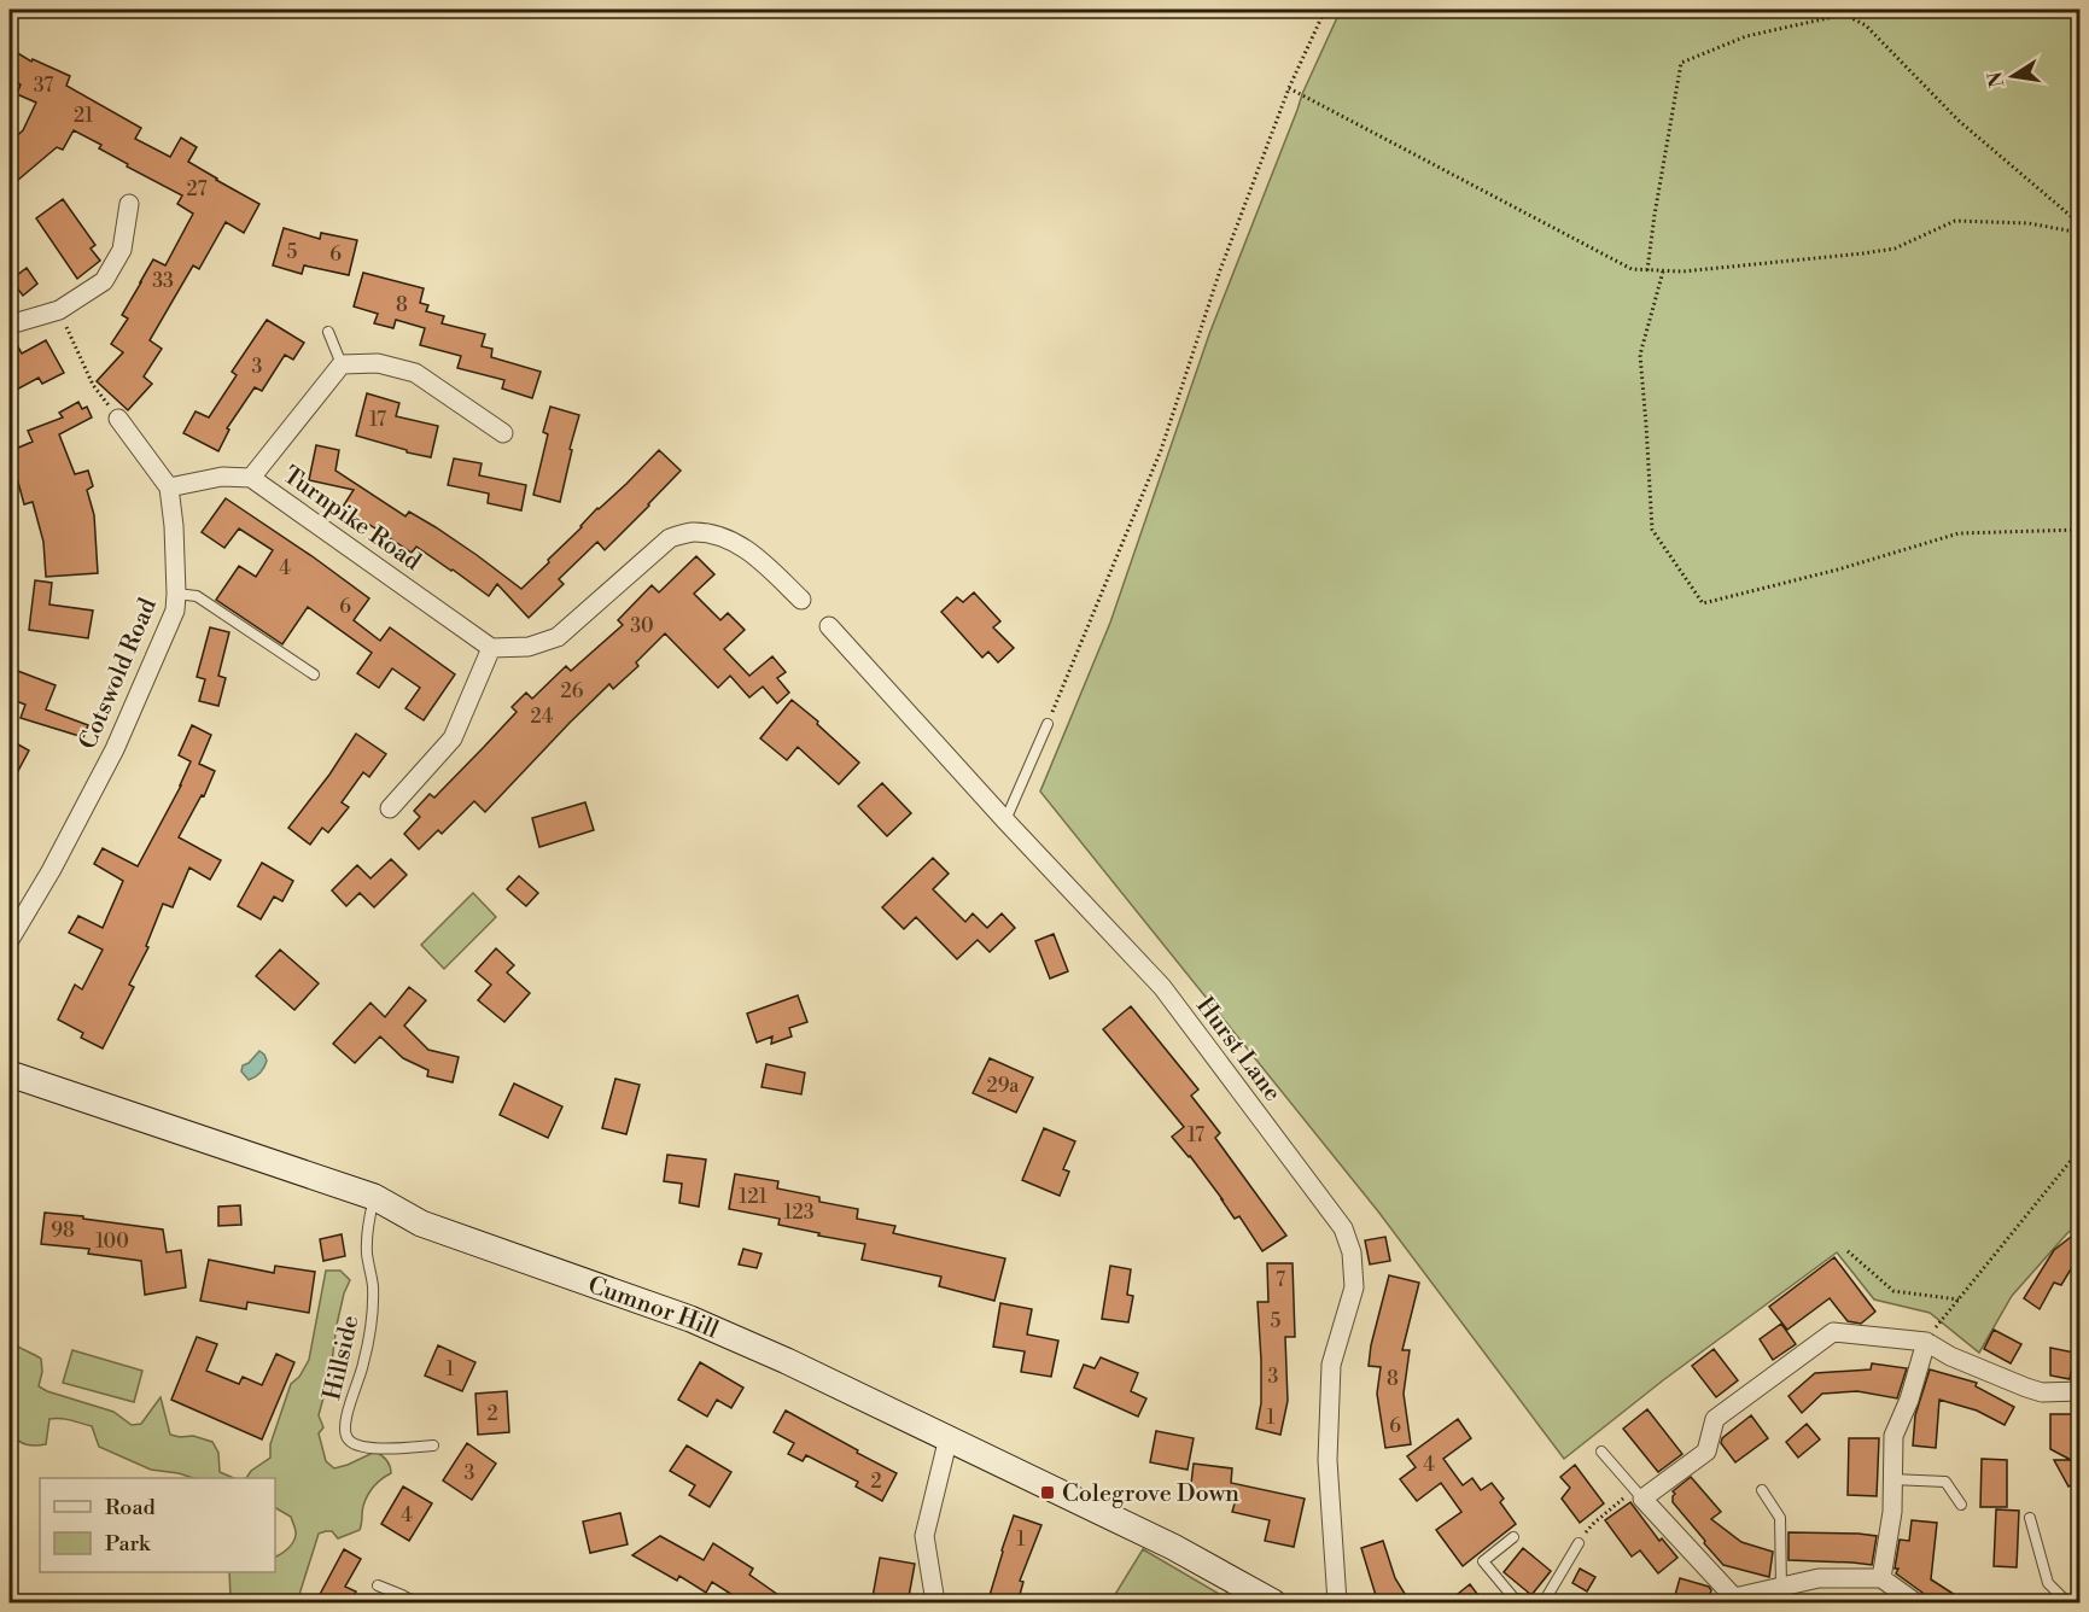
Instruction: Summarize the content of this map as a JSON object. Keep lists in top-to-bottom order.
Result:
{
  "streets": {
    "street": [
      "Turnpike Road",
      "Cotswold Road",
      "Hurst Lane",
      "Cumnor Hill"
    ],
    "lane": ["Hillside"]
  },
  "crossings": [
    ["Turnpike Road", "Cotswold Road"],
    ["Cumnor Hill", "Hillside"]
  ],
  "places": {
    "transit": ["Colegrove Down"]
  },
  "house_numbers": [
    "37",
    "21",
    "27",
    "5",
    "6",
    "33",
    "8",
    "3",
    "17",
    "4",
    "6",
    "30",
    "26",
    "24",
    "29a",
    "17",
    "121",
    "123",
    "98",
    "100",
    "7",
    "5",
    "1",
    "3",
    "8",
    "2",
    "1",
    "6",
    "4",
    "3",
    "2",
    "4",
    "1"
  ],
  "legend": ["Road", "Park"],
  "north": "left"
}
